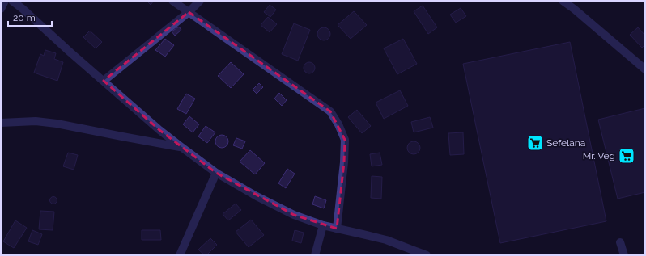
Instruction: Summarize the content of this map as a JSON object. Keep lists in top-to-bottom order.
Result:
{
  "places": {
    "supermarket": ["Sefelana", "Mr. Veg"]
  },
  "scale_bar": "20 m"
}
